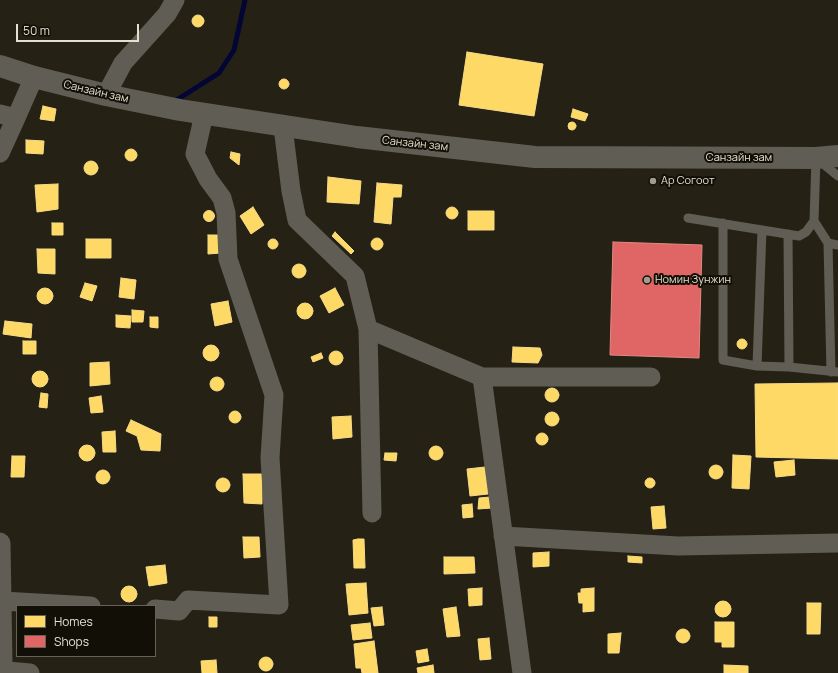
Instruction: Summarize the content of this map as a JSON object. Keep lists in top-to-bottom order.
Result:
{
  "streets": {
    "main road": ["Санзайн зам"]
  },
  "places": ["Ар Согоот", "Номин Зунжин"],
  "legend": ["Homes", "Shops"],
  "scale_bar": "50 m"
}
